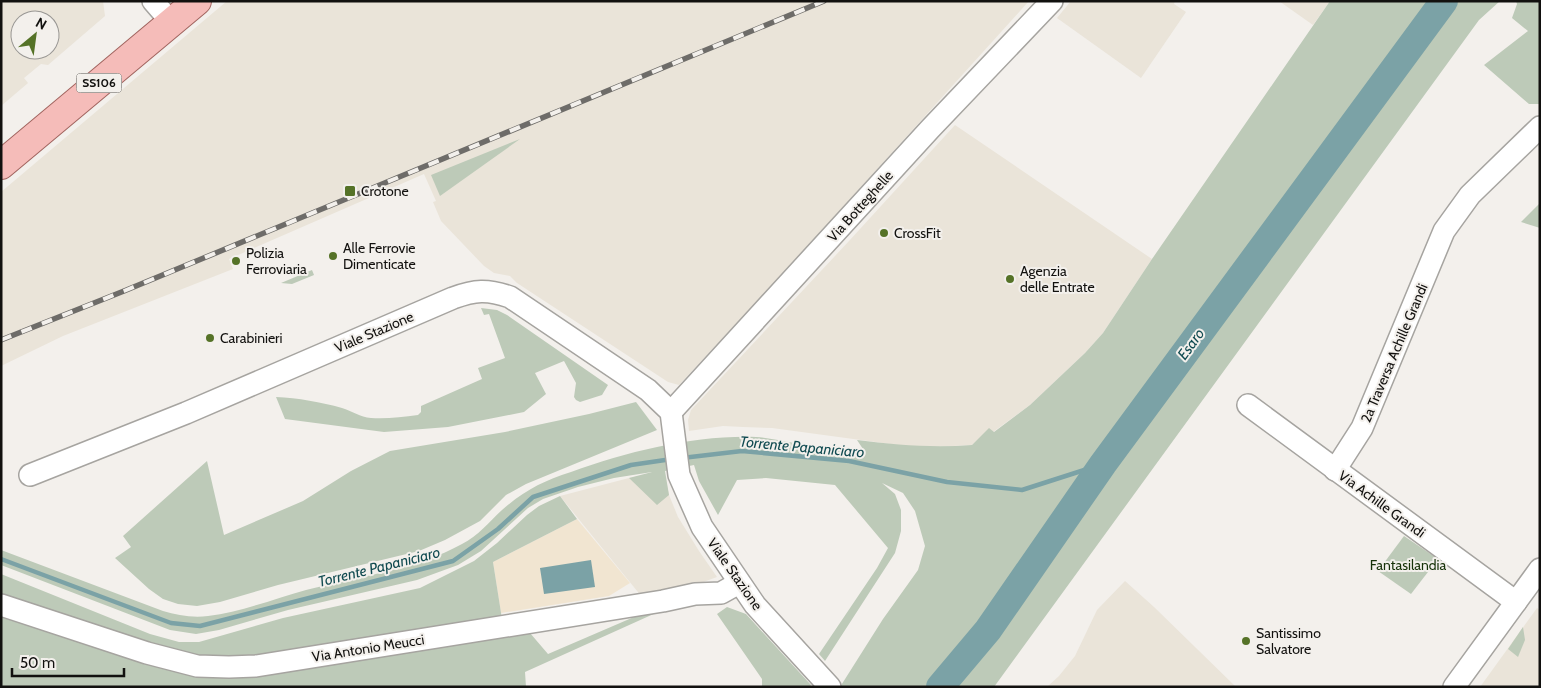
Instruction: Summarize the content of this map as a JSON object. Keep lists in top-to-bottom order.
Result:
{
  "streets": {
    "main road": ["SS106"],
    "street": [
      "Via Botteghelle",
      "Viale Stazione",
      "2a Traversa Achille Grandi",
      "Via Achille Grandi",
      "Via Antonio Meucci"
    ]
  },
  "crossings": [
    ["Via Botteghelle", "Viale Stazione"],
    ["Viale Stazione", "Via Antonio Meucci"],
    ["2a Traversa Achille Grandi", "Via Achille Grandi"]
  ],
  "water": ["Esaro", "Torrente Papaniciaro"],
  "parks": ["Fantasilandia"],
  "places": {
    "transit": ["Crotone"],
    "other": [
      "CrossFit",
      "Alle Ferrovie Dimenticate",
      "Polizia Ferroviaria",
      "Agenzia delle Entrate",
      "Carabinieri",
      "Santissimo Salvatore"
    ]
  },
  "scale_bar": "50 m",
  "north": "top right"
}
